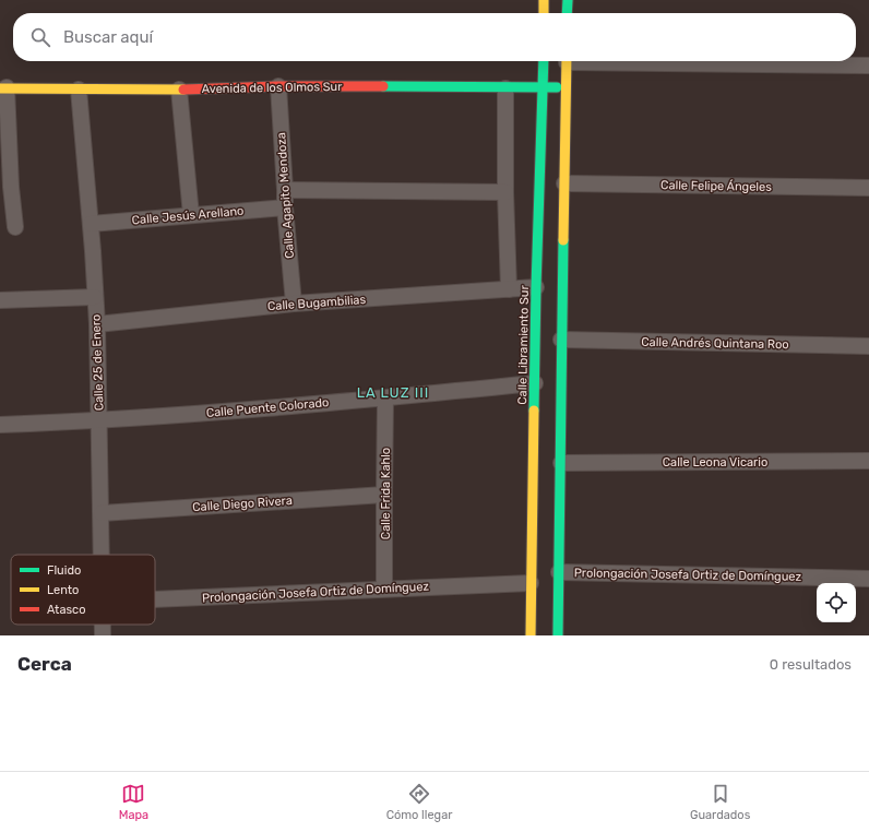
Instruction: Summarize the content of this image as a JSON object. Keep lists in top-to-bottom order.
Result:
{
  "streets": {
    "street": [
      "Avenida de los Olmos Sur",
      "Calle Felipe Ángeles",
      "Calle Agapito Mendoza",
      "Calle Jesús Arellano",
      "Calle Bugambilias",
      "Calle Andrés Quintana Roo",
      "Calle Libramiento Sur",
      "Calle 25 de Enero",
      "Calle Puente Colorado",
      "Calle Leona Vicario",
      "Calle Frida Kahlo",
      "Calle Diego Rivera",
      "Prolongación Josefa Ortiz de Domínguez"
    ]
  },
  "crossings": [
    ["Avenida de los Olmos Sur", "Calle Agapito Mendoza"],
    ["Avenida de los Olmos Sur", "Calle Libramiento Sur"],
    ["Avenida de los Olmos Sur", "Calle 25 de Enero"],
    ["Calle Agapito Mendoza", "Calle Jesús Arellano"],
    ["Calle Agapito Mendoza", "Calle Bugambilias"],
    ["Calle Jesús Arellano", "Calle 25 de Enero"],
    ["Calle Bugambilias", "Calle Libramiento Sur"],
    ["Calle Bugambilias", "Calle 25 de Enero"],
    ["Calle Libramiento Sur", "Calle Puente Colorado"],
    ["Calle Libramiento Sur", "Prolongación Josefa Ortiz de Domínguez"],
    ["Calle 25 de Enero", "Calle Puente Colorado"],
    ["Calle 25 de Enero", "Calle Diego Rivera"],
    ["Calle Puente Colorado", "Calle Frida Kahlo"],
    ["Calle Frida Kahlo", "Calle Diego Rivera"],
    ["Calle Frida Kahlo", "Prolongación Josefa Ortiz de Domínguez"]
  ],
  "districts": ["LA LUZ III"],
  "legend": ["Fluido", "Lento", "Atasco"],
  "page": {
    "search": "Buscar aquí",
    "heading": ["Cerca", "0 resultados"],
    "nav": ["Mapa", "Cómo llegar", "Guardados"]
  }
}
